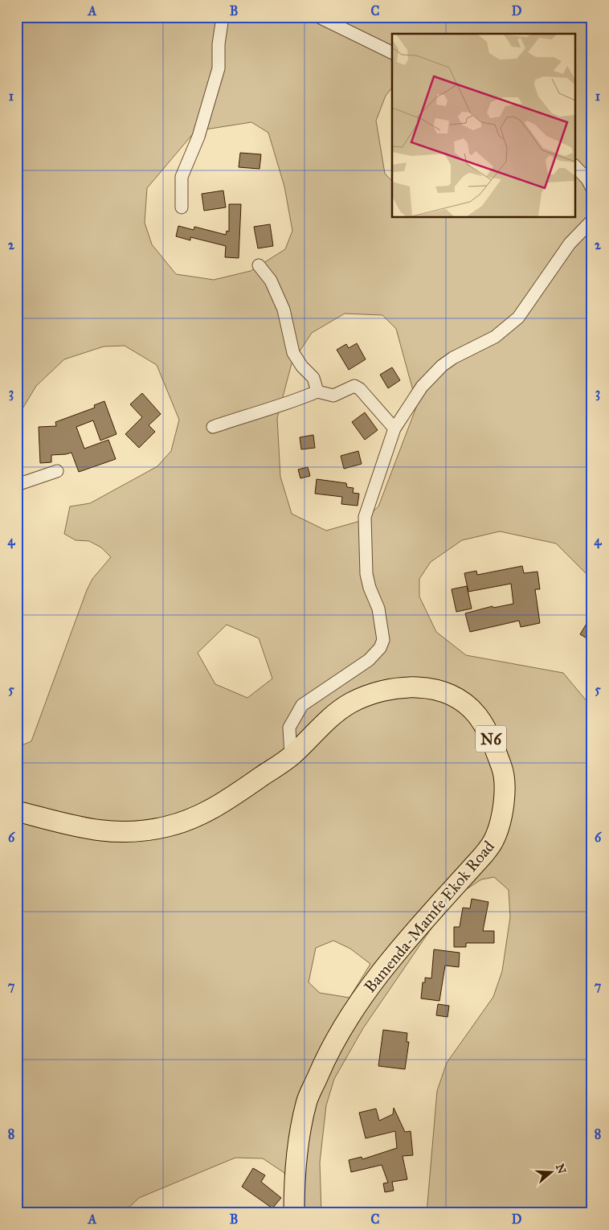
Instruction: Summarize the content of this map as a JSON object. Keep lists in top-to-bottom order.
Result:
{
  "streets": {
    "highway": ["N6", "Bamenda-Mamfe Ekok Road"]
  },
  "north": "right",
  "grid": {
    "columns": [
      "A",
      "B",
      "C",
      "D"
    ],
    "rows": [
      "1",
      "2",
      "3",
      "4",
      "5",
      "6",
      "7",
      "8"
    ]
  }
}
